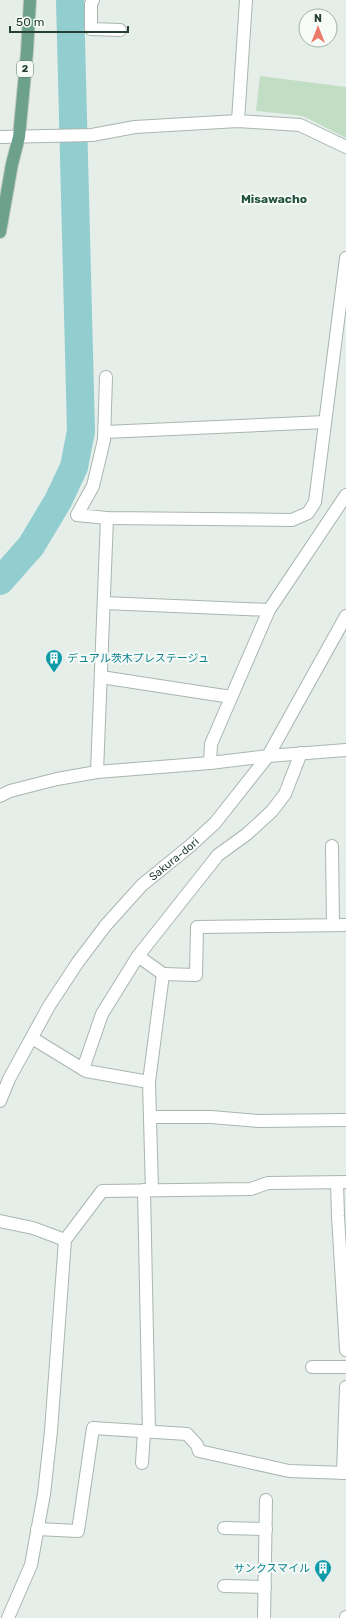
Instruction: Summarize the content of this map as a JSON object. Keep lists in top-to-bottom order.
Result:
{
  "streets": {
    "main road": ["2"],
    "street": ["Sakura-dori"]
  },
  "districts": ["Misawacho"],
  "places": {
    "building": ["デュアル茨木プレステージュ", "サンクスマイル"]
  },
  "scale_bar": "50 m",
  "north": "top"
}
